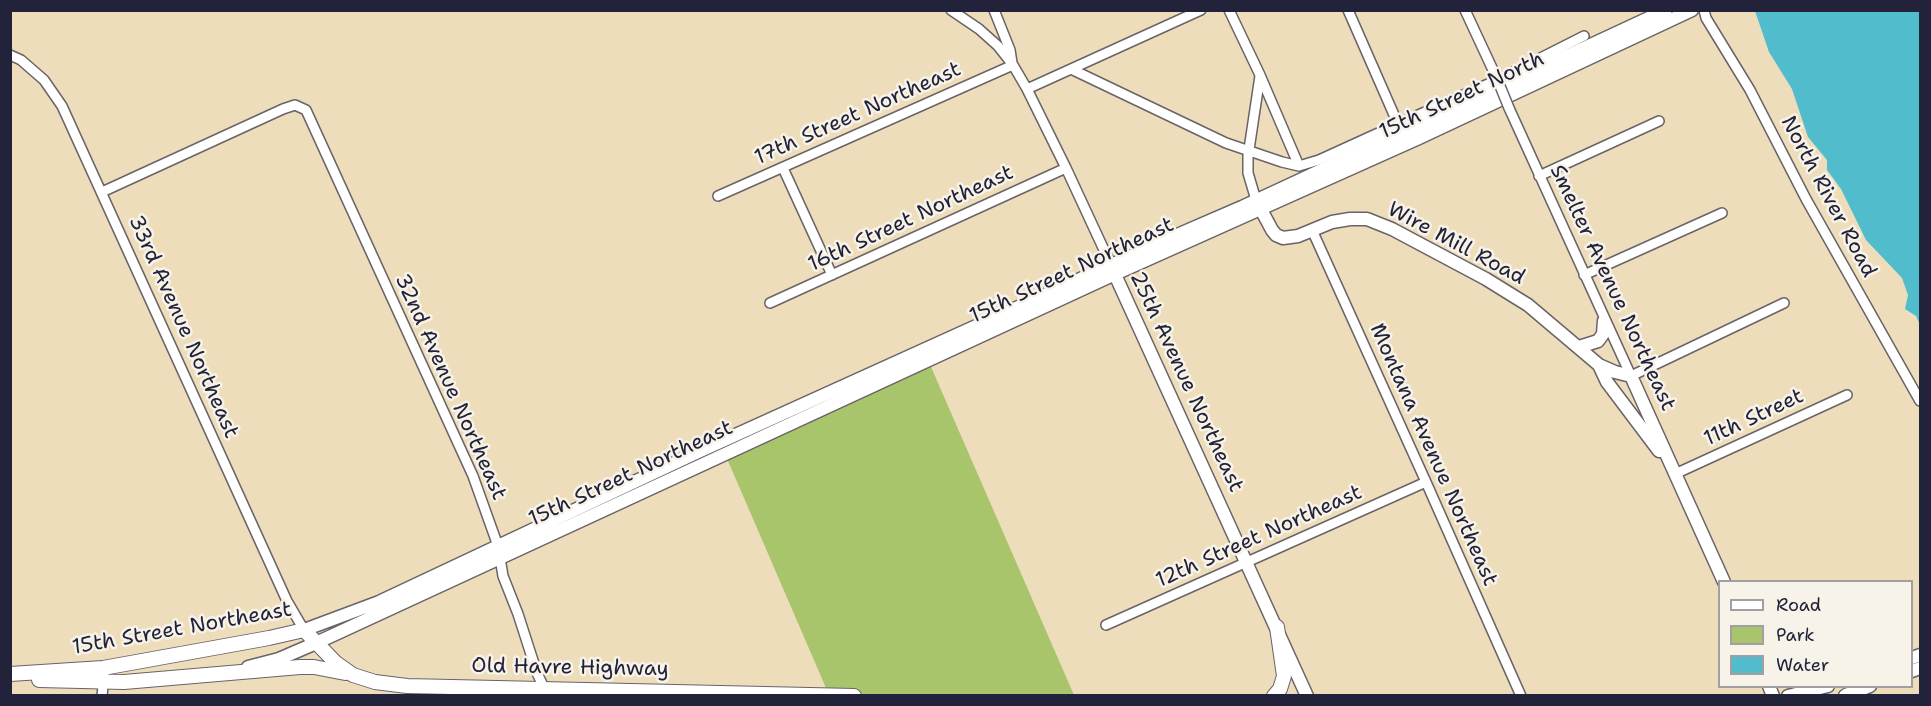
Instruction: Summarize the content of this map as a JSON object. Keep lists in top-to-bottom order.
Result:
{
  "streets": {
    "highway": ["15th Street Northeast", "Old Havre Highway"],
    "main road": [
      "15th Street North",
      "Wire Mill Road",
      "Smelter Avenue Northeast",
      "25th Avenue Northeast"
    ],
    "street": [
      "17th Street Northeast",
      "North River Road",
      "16th Street Northeast",
      "33rd Avenue Northeast",
      "32nd Avenue Northeast",
      "11th Street",
      "Montana Avenue Northeast",
      "12th Street Northeast"
    ]
  },
  "crossings": [
    ["15th Street North", "Wire Mill Road"],
    ["15th Street North", "15th Street Northeast"],
    ["15th Street North", "Smelter Avenue Northeast"],
    ["17th Street Northeast", "25th Avenue Northeast"],
    ["16th Street Northeast", "25th Avenue Northeast"],
    ["Wire Mill Road", "Smelter Avenue Northeast"],
    ["Wire Mill Road", "Montana Avenue Northeast"],
    ["15th Street Northeast", "33rd Avenue Northeast"],
    ["15th Street Northeast", "25th Avenue Northeast"],
    ["15th Street Northeast", "32nd Avenue Northeast"],
    ["15th Street Northeast", "Old Havre Highway"],
    ["Smelter Avenue Northeast", "11th Street"],
    ["33rd Avenue Northeast", "32nd Avenue Northeast"],
    ["33rd Avenue Northeast", "Old Havre Highway"],
    ["25th Avenue Northeast", "12th Street Northeast"],
    ["32nd Avenue Northeast", "Old Havre Highway"],
    ["Montana Avenue Northeast", "12th Street Northeast"]
  ],
  "legend": ["Road", "Park", "Water"]
}
